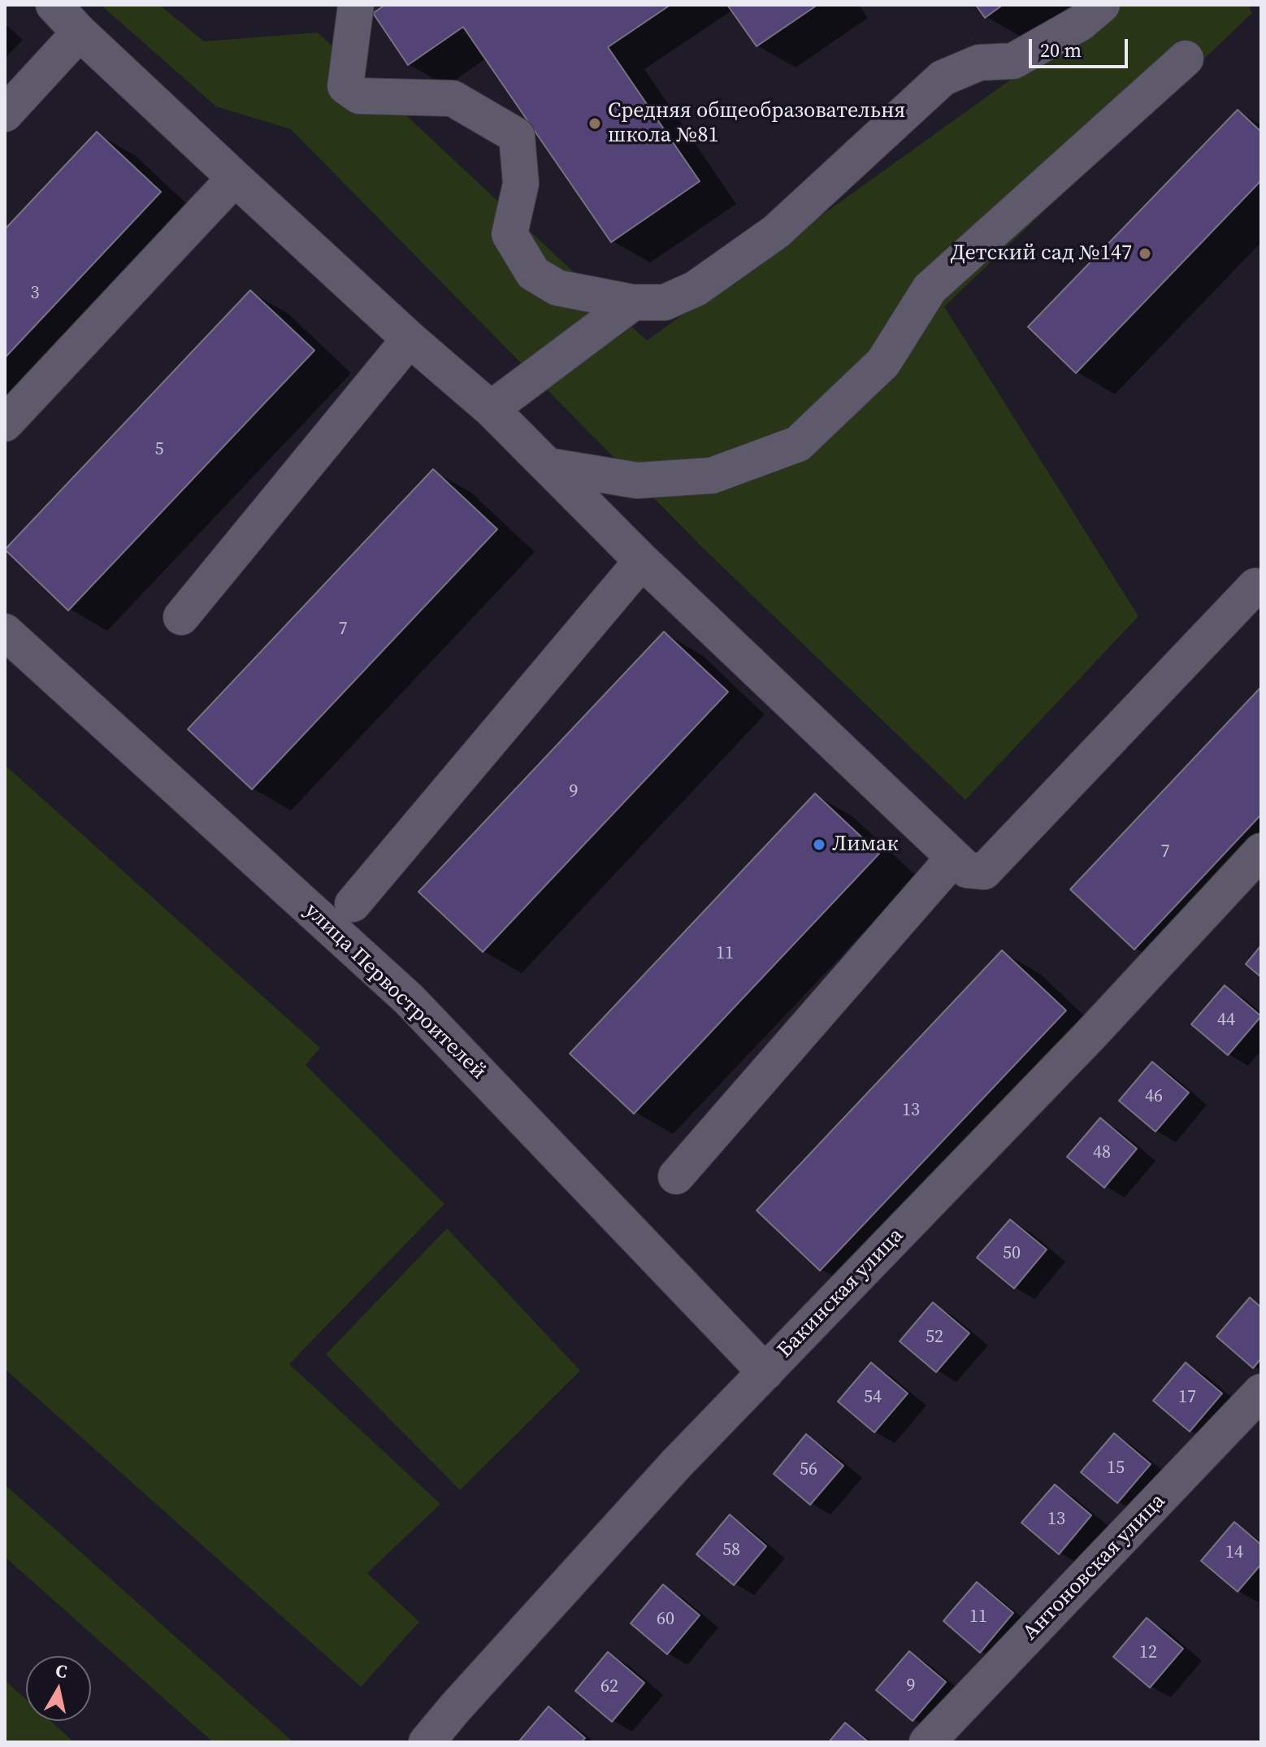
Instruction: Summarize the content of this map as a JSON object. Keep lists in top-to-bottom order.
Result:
{
  "streets": {
    "street": ["улица Первостроителей", "Бакинская улица", "Антоновская улица"]
  },
  "crossings": [
    ["улица Первостроителей", "Бакинская улица"]
  ],
  "places": ["Средняя общеобразовательня школа №81", "Детский сад №147", "Лимак"],
  "house_numbers": [
    "3",
    "5",
    "7",
    "9",
    "7",
    "11",
    "44",
    "46",
    "13",
    "48",
    "50",
    "52",
    "54",
    "17",
    "15",
    "56",
    "13",
    "58",
    "14",
    "11",
    "60",
    "12",
    "9",
    "62"
  ],
  "scale_bar": "20 m",
  "north": "top"
}
